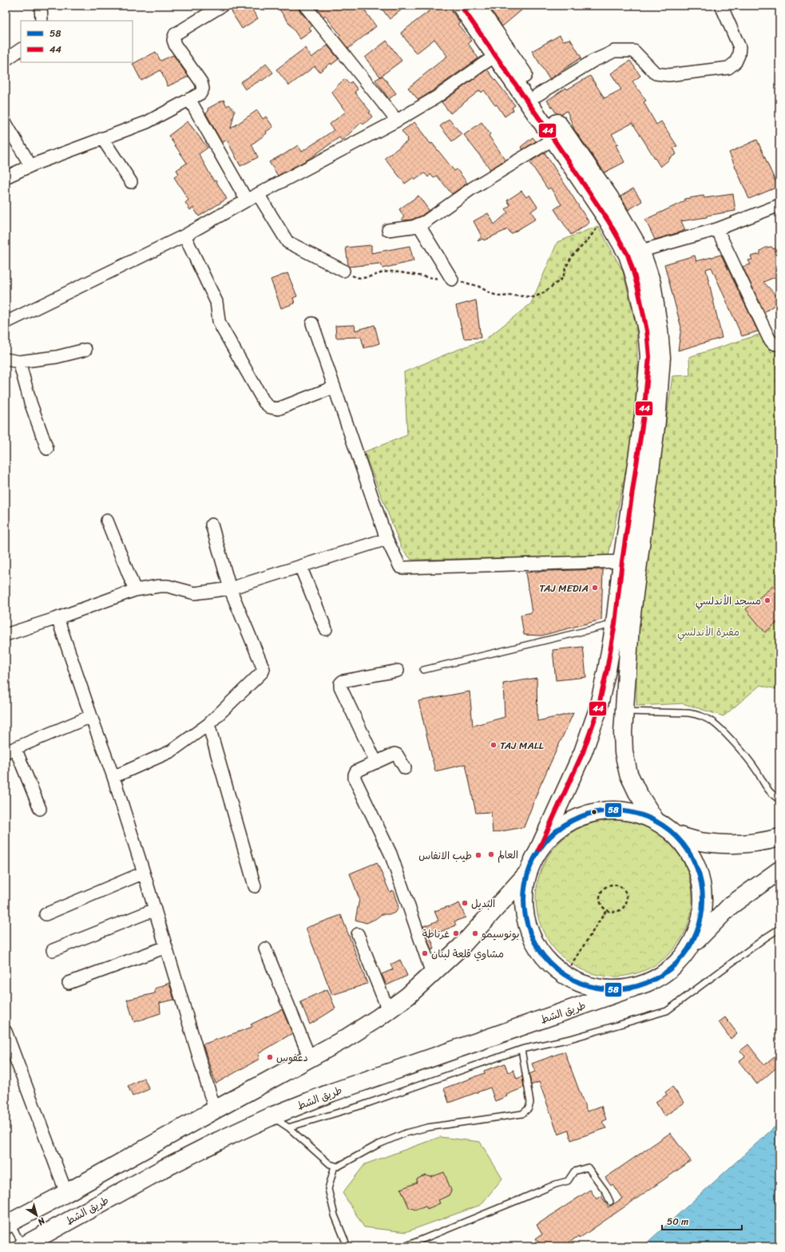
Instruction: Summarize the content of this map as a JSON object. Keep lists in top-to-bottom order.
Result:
{
  "streets": {
    "main road": ["طريق الشط"]
  },
  "parks": ["مقبرة الأندلسي"],
  "places": [
    "TAJ MEDIA",
    "مسجد الأندلسي",
    "TAJ MALL",
    "العالم",
    "طيب الانفاس",
    "البديل",
    "غرناطة",
    "بونوسيمو",
    "مشاوي قلعة لبنان",
    "دعفوس"
  ],
  "lines": ["transit line 44", "transit line 58"],
  "legend": ["58", "44"],
  "scale_bar": "50 m",
  "north": "bottom right"
}
